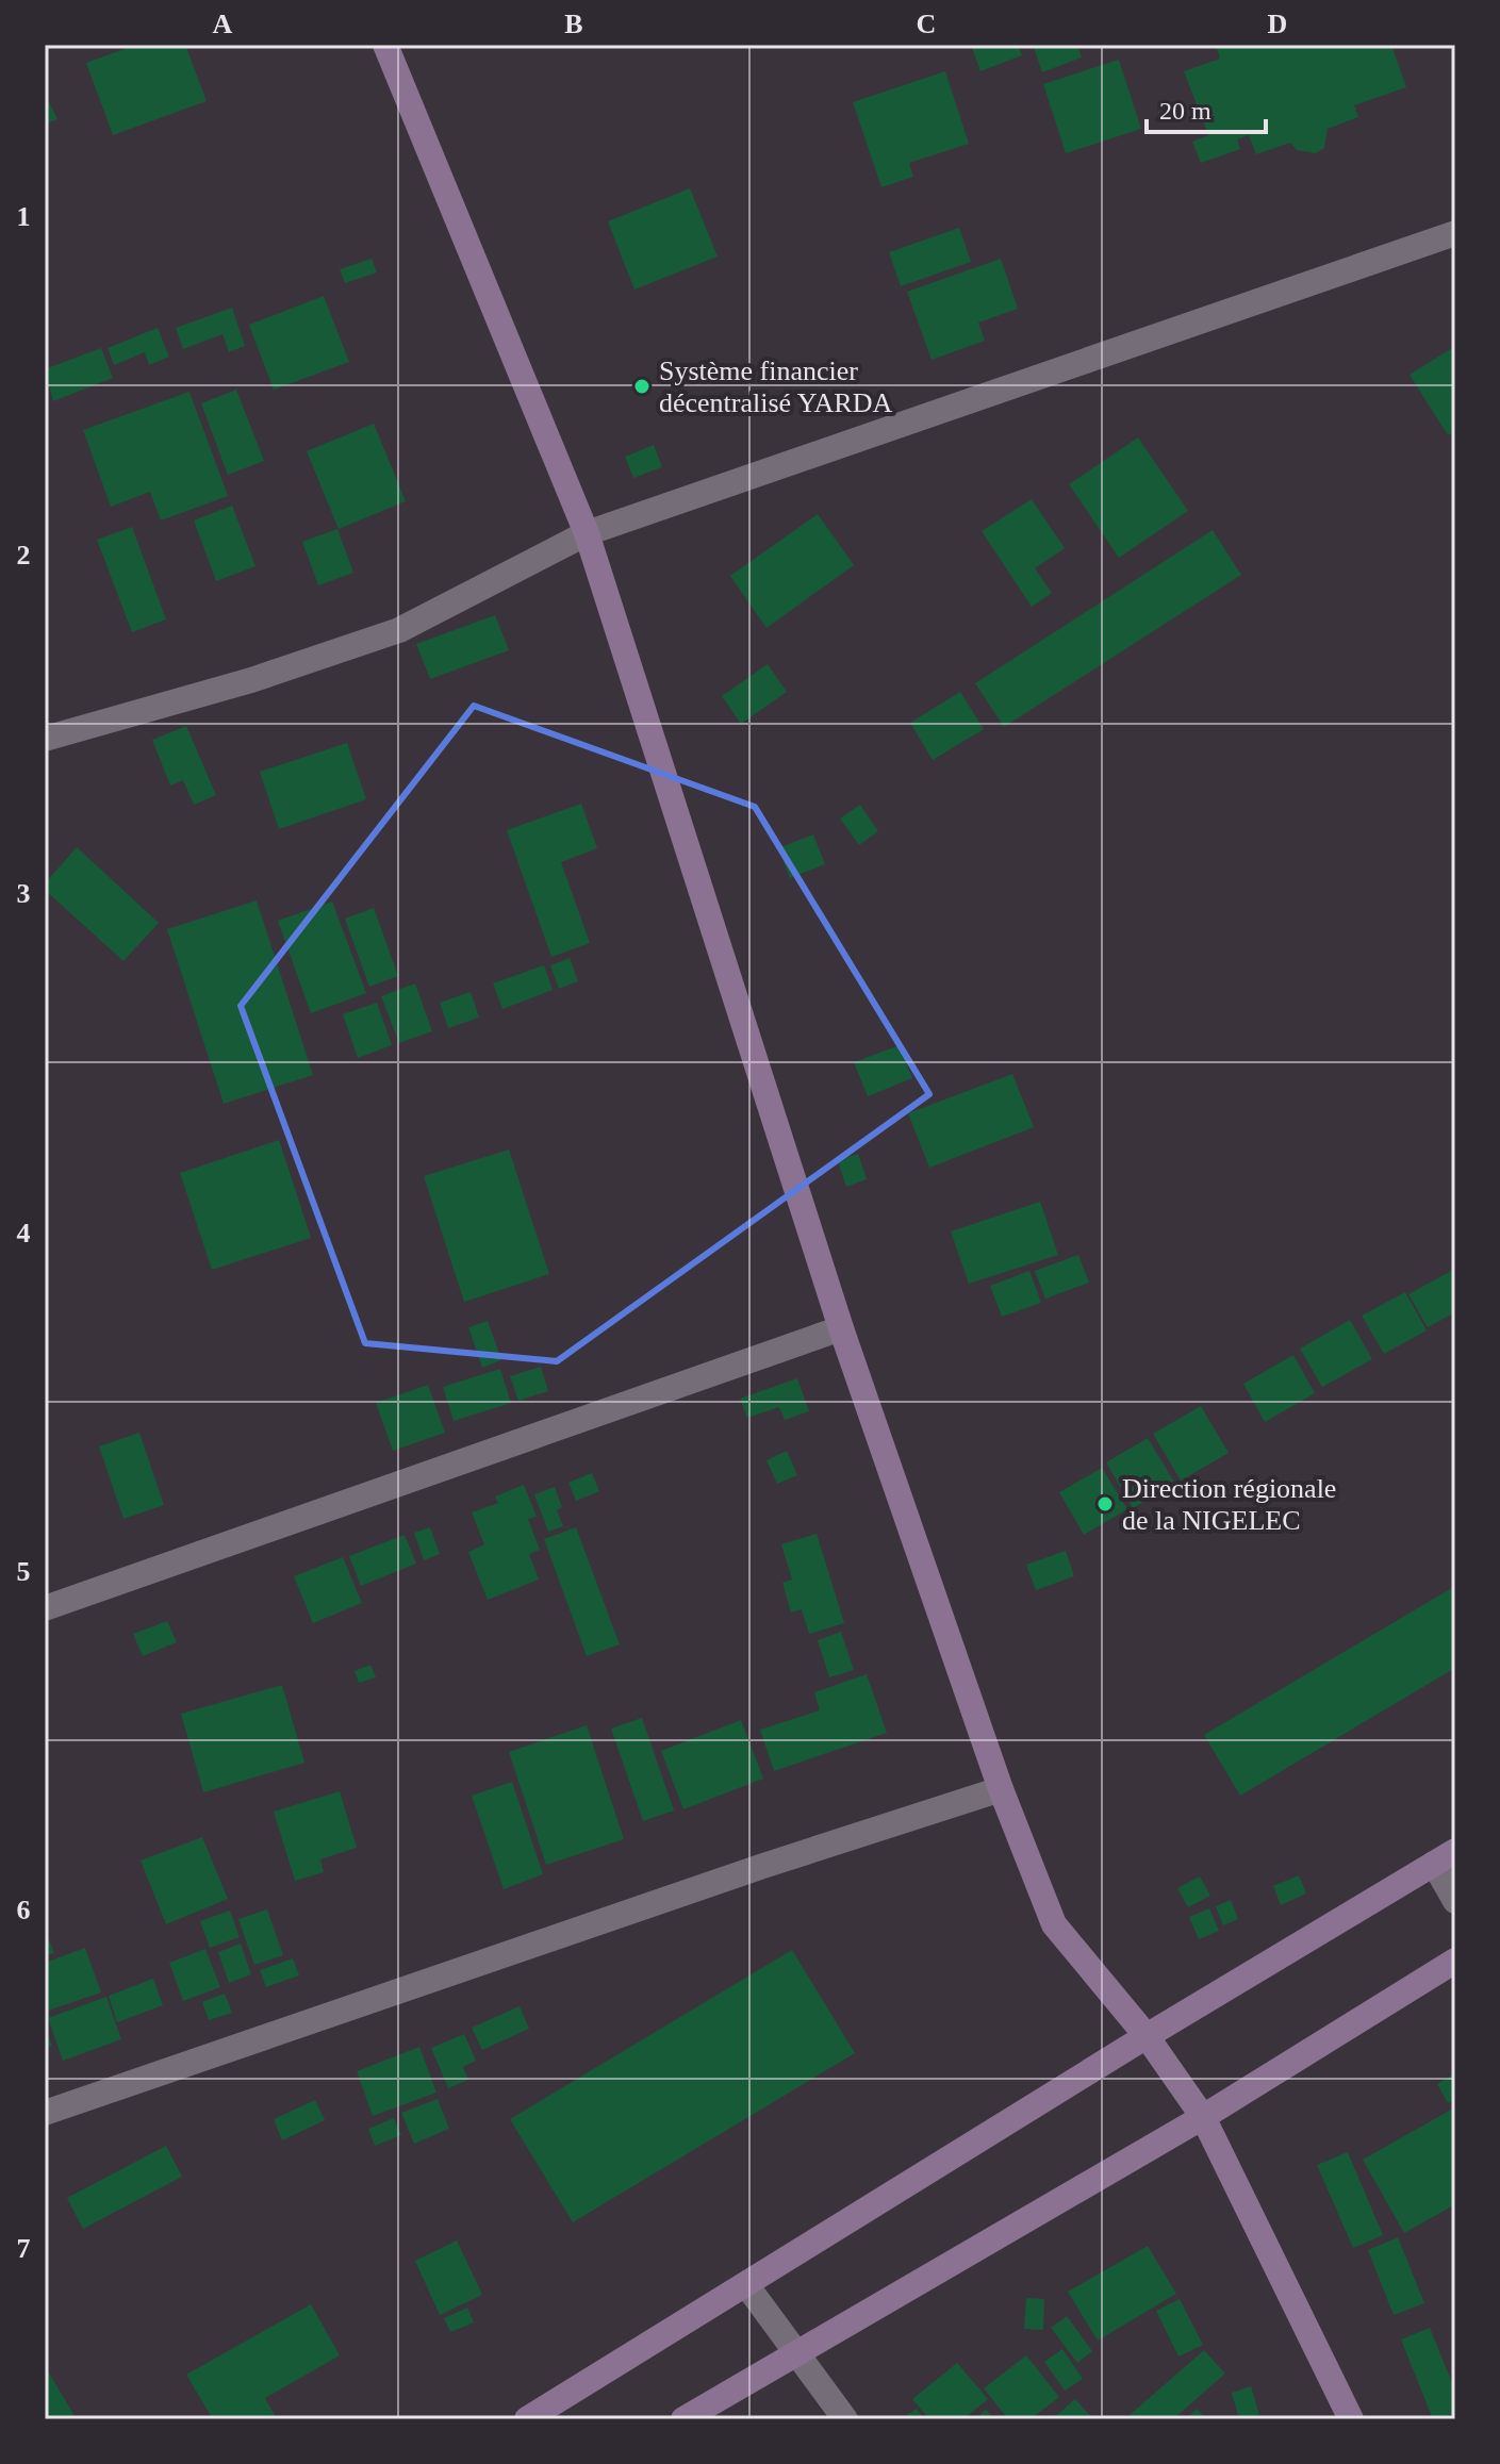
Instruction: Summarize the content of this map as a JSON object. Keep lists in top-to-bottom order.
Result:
{
  "places": ["Système financier décentralisé YARDA", "Direction régionale de la NIGELEC"],
  "scale_bar": "20 m",
  "grid": {
    "columns": [
      "A",
      "B",
      "C",
      "D"
    ],
    "rows": [
      "1",
      "2",
      "3",
      "4",
      "5",
      "6",
      "7"
    ]
  }
}
